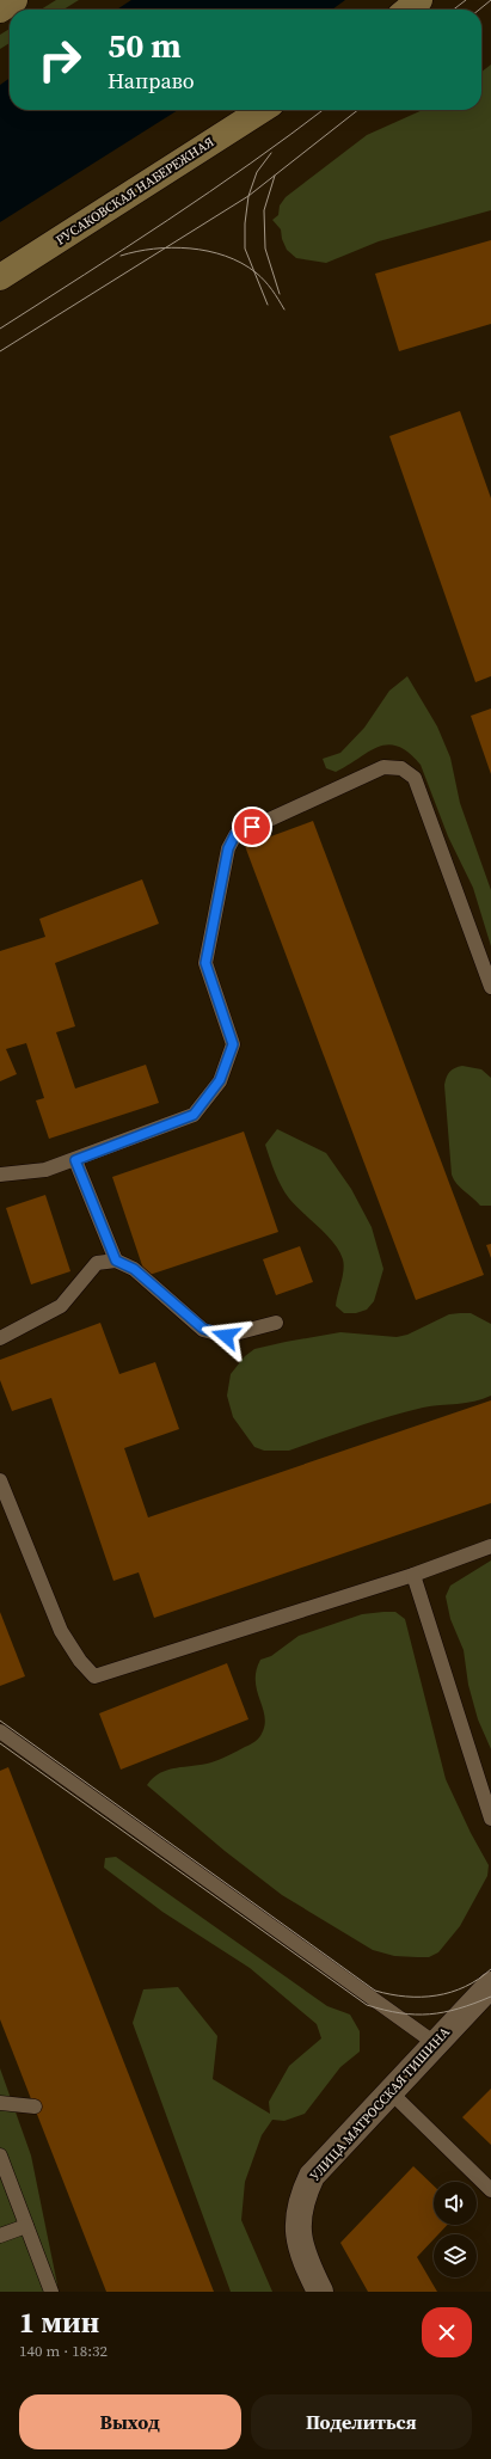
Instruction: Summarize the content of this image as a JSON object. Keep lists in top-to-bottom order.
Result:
{
  "streets": {
    "main road": ["РУСАКОВСКАЯ НАБЕРЕЖНАЯ"],
    "street": ["УЛИЦА МАТРОССКАЯ ТИШИНА"]
  },
  "page": {
    "turn": ["50 m", "Направо"],
    "heading": ["1 мин", "140 m · 18:32"],
    "buttons": ["Выход", "Поделиться"]
  }
}
